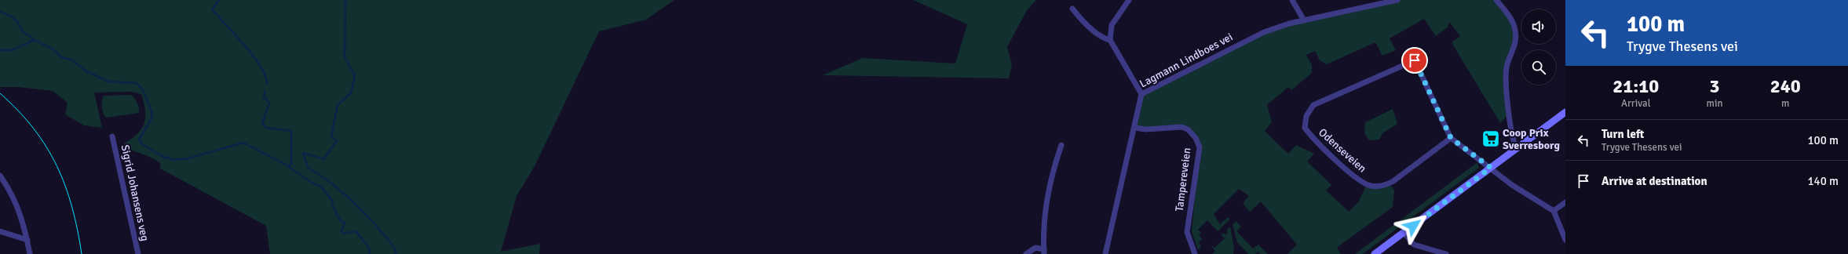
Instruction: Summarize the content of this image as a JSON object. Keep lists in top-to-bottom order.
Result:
{
  "streets": {
    "street": [
      "Lagmann Lindboes vei",
      "Odenseveien",
      "Tampereveien",
      "Sigrid Johansens veg"
    ]
  },
  "crossings": [
    ["Lagmann Lindboes vei", "Tampereveien"]
  ],
  "places": {
    "supermarket": ["Coop Prix Sverresborg"]
  },
  "page": {
    "turn": ["100 m", "Trygve Thesens vei"],
    "eta": [
      "21:10",
      "Arrival",
      "3",
      "min",
      "240",
      "m"
    ],
    "list": [
      {
        "name": "Turn left",
        "note": "Trygve Thesens vei",
        "value": "100 m"
      },
      {
        "name": "Arrive at destination",
        "value": "140 m"
      }
    ]
  }
}
